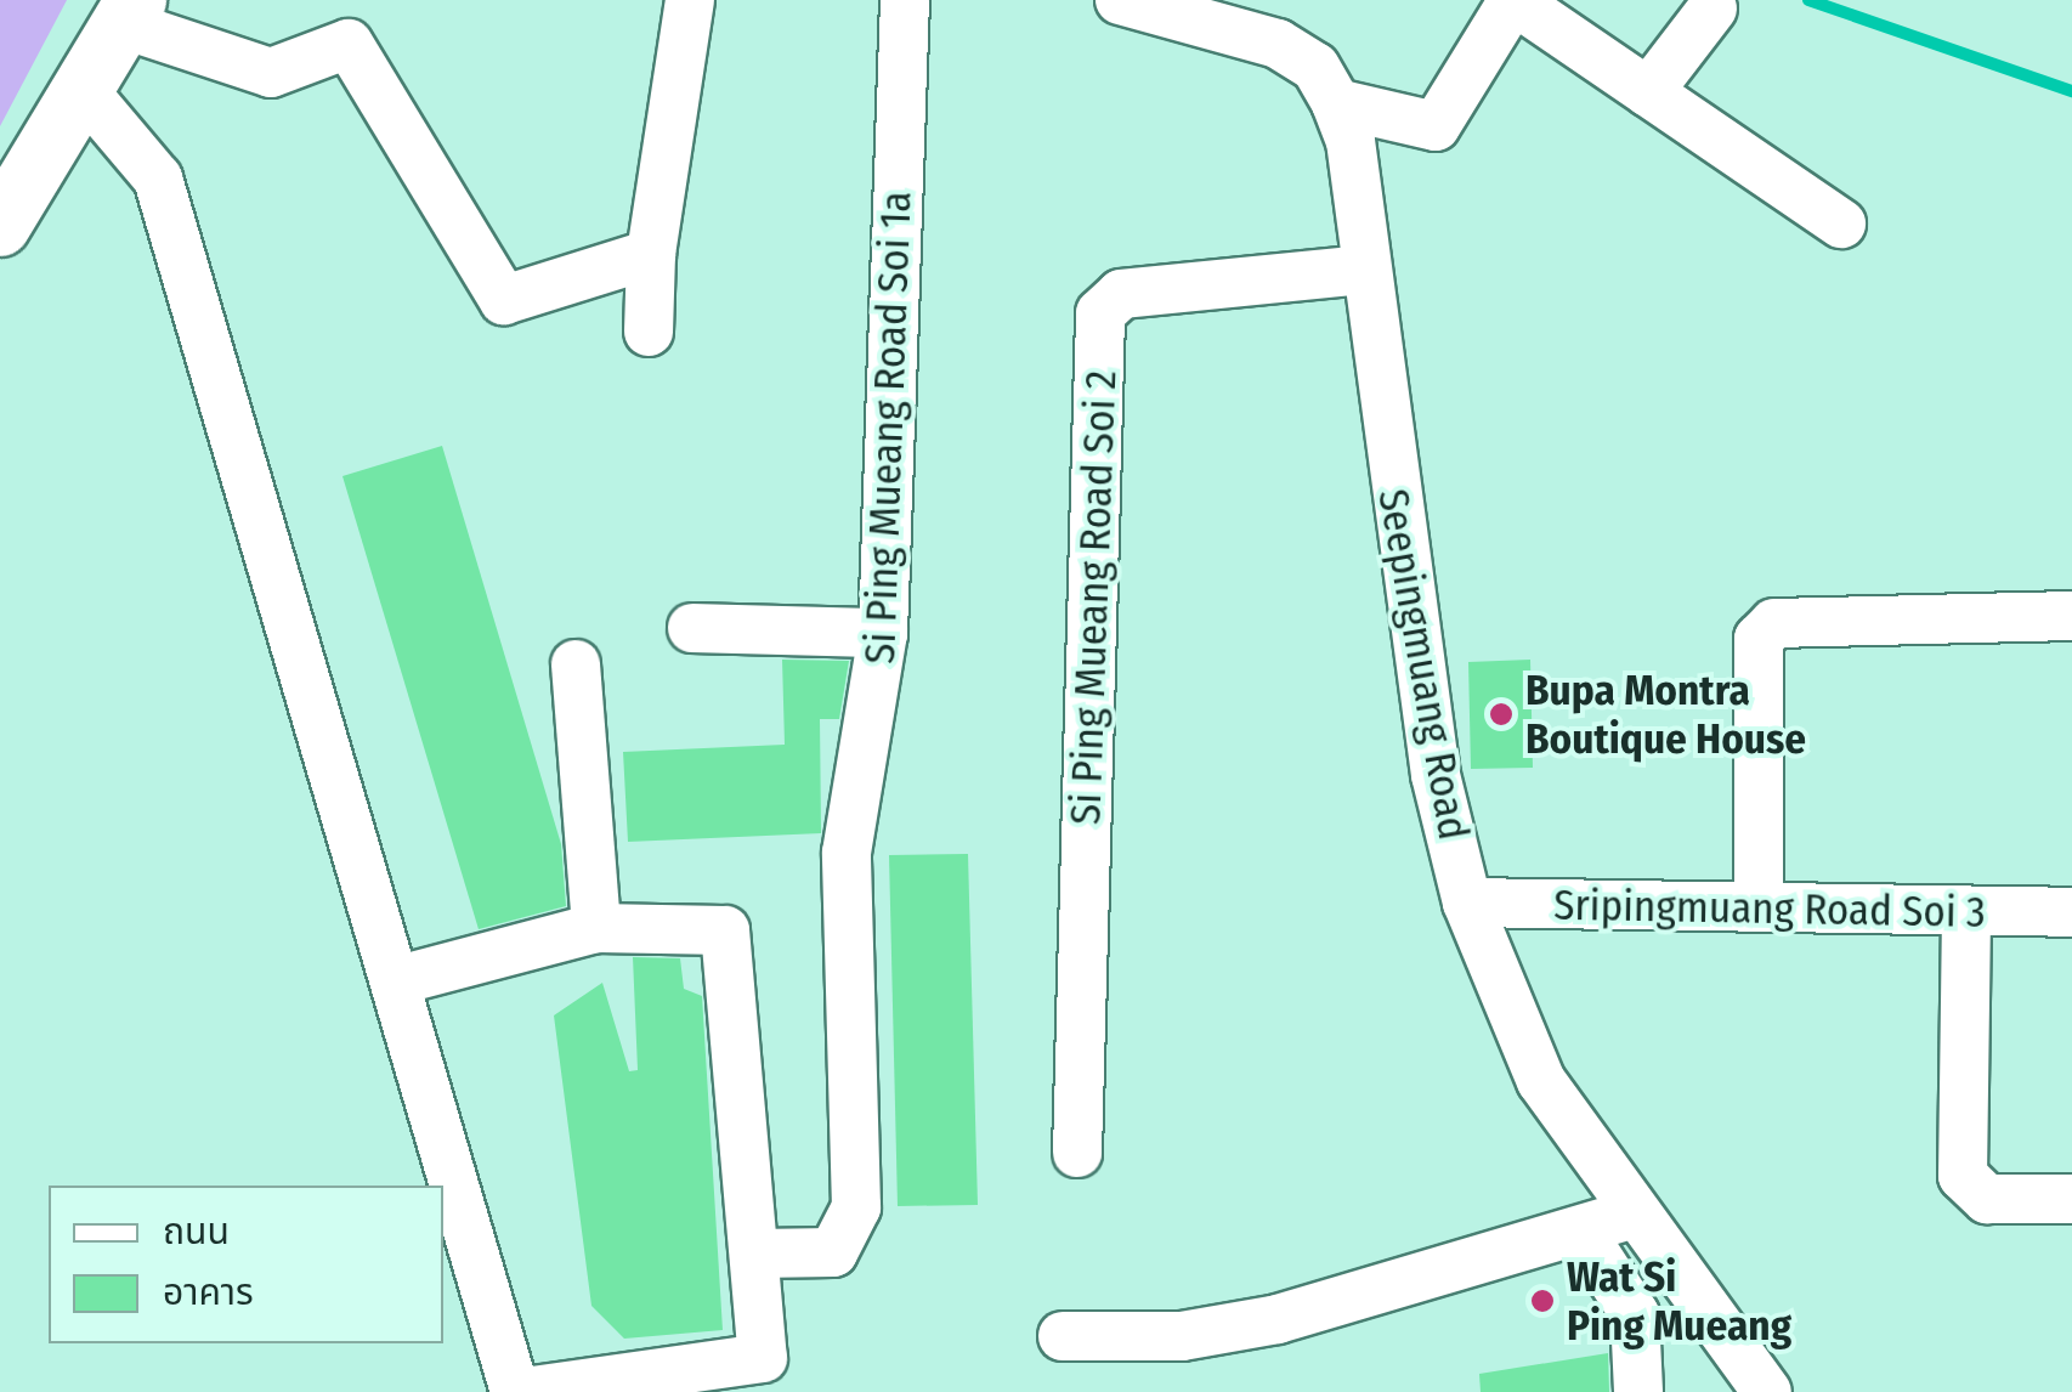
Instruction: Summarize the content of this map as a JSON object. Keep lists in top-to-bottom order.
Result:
{
  "streets": {
    "street": [
      "Si Ping Mueang Road Soi 1a",
      "Si Ping Mueang Road Soi 2",
      "Seepingmuang Road",
      "Sripingmuang Road Soi 3"
    ]
  },
  "crossings": [
    ["Si Ping Mueang Road Soi 2", "Seepingmuang Road"],
    ["Seepingmuang Road", "Sripingmuang Road Soi 3"]
  ],
  "places": ["Bupa Montra Boutique House", "Wat Si Ping Mueang"],
  "legend": ["ถนน", "อาคาร"]
}
